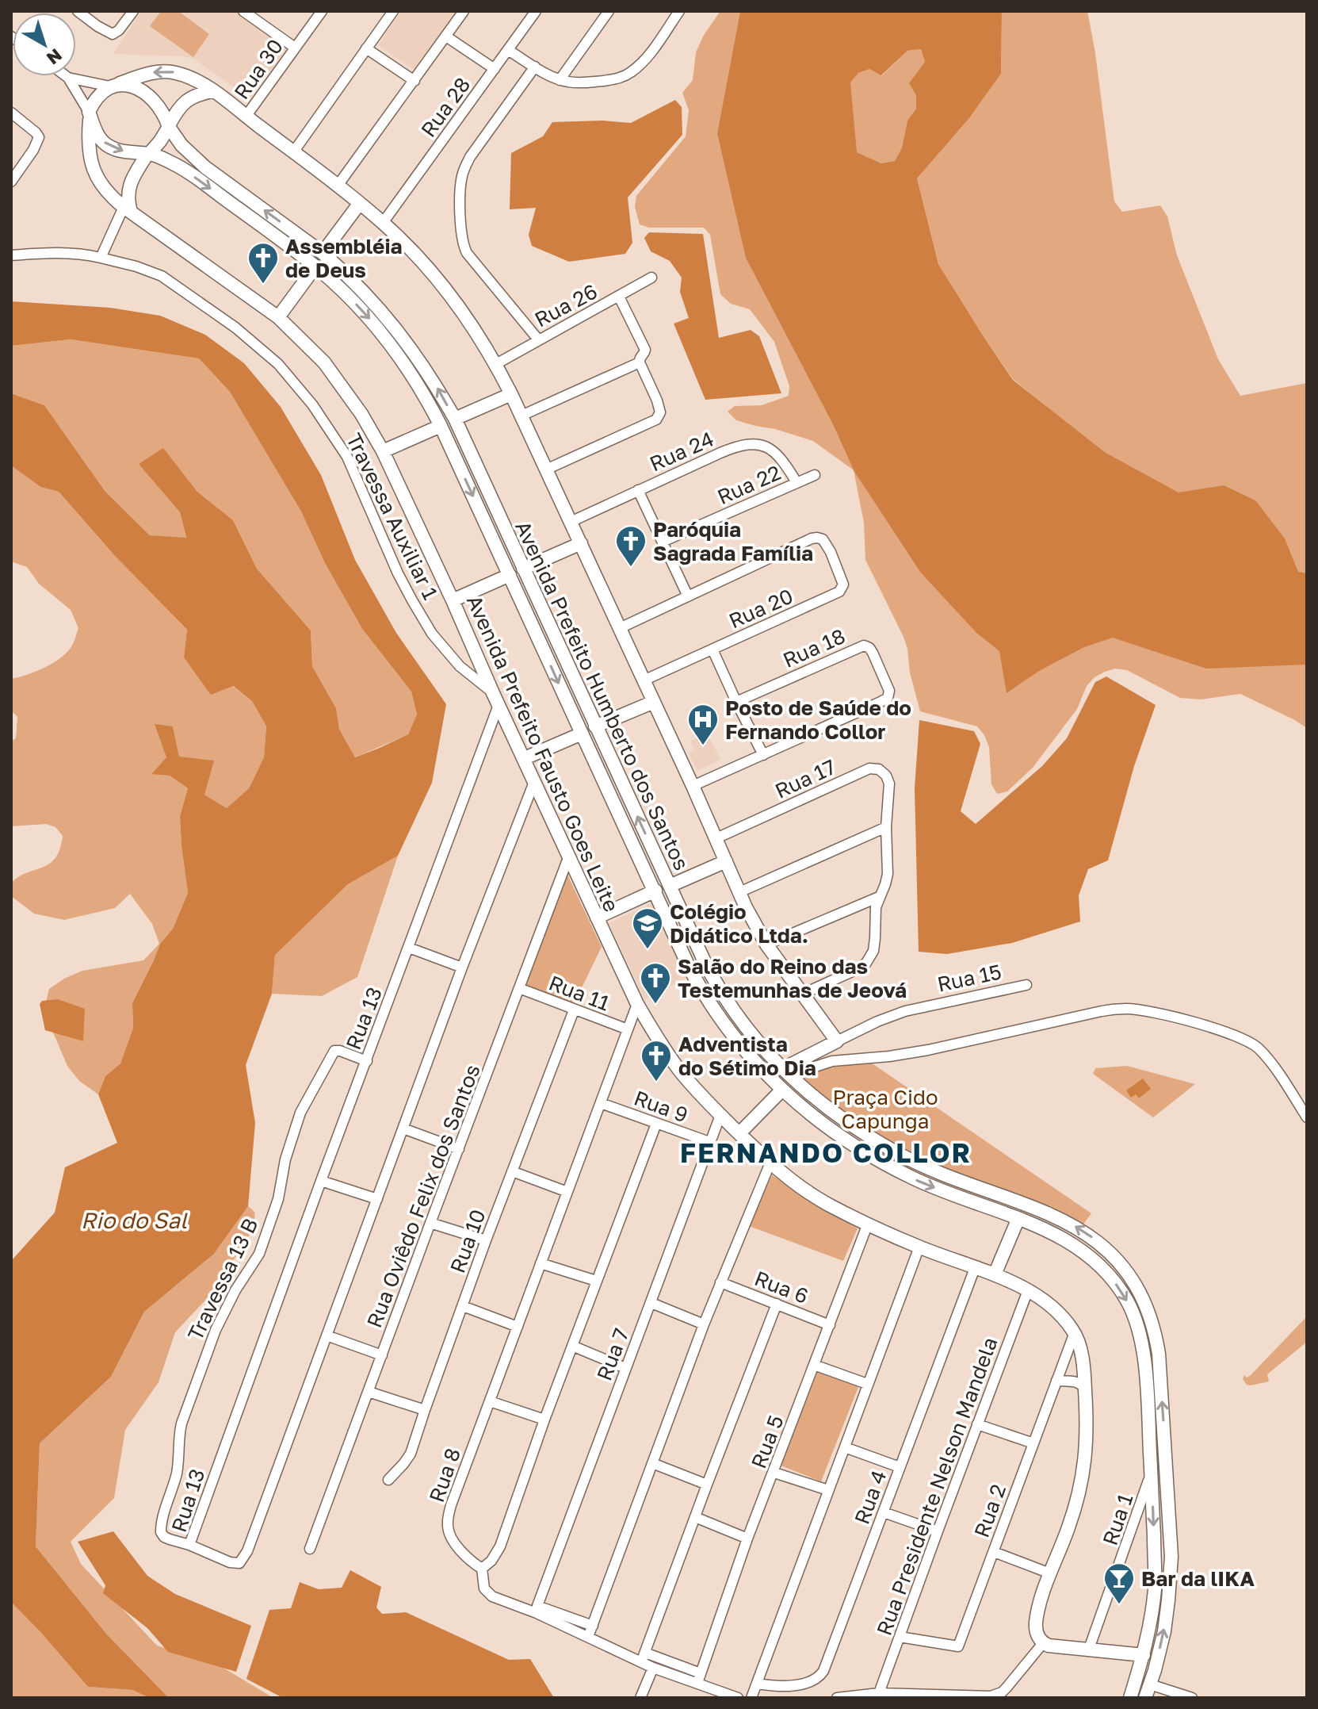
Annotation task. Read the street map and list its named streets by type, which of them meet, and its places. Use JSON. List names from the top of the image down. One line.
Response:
{"streets":{"street":["Rua 30","Rua 28","Rua 26","Rua 24","Rua 22","Travessa Auxiliar 1","Rua 20","Rua 18","Avenida Prefeito Humberto dos Santos","Avenida Prefeito Fausto Goes Leite","Rua 17","Rua 15","Rua 11","Rua 13","Rua 9","Rua Oviêdo Felix dos Santos","Rua 10","Travessa 13 B","Rua 6","Rua 7","Rua 5","Rua 8","Rua Presidente Nelson Mandela","Rua 4","Rua 2","Rua 1"]},"crossings":[["Rua 24","Rua 22"],["Travessa Auxiliar 1","Avenida Prefeito Fausto Goes Leite"],["Travessa Auxiliar 1","Rua 13"],["Avenida Prefeito Humberto dos Santos","Avenida Prefeito Fausto Goes Leite"],["Avenida Prefeito Humberto dos Santos","Rua 15"],["Avenida Prefeito Humberto dos Santos","Rua 1"],["Avenida Prefeito Fausto Goes Leite","Rua 13"],["Avenida Prefeito Fausto Goes Leite","Rua Oviêdo Felix dos Santos"],["Avenida Prefeito Fausto Goes Leite","Rua 7"],["Avenida Prefeito Fausto Goes Leite","Rua 5"],["Avenida Prefeito Fausto Goes Leite","Rua 8"],["Avenida Prefeito Fausto Goes Leite","Rua Presidente Nelson Mandela"],["Avenida Prefeito Fausto Goes Leite","Rua 4"],["Avenida Prefeito Fausto Goes Leite","Rua 2"],["Rua 11","Rua Oviêdo Felix dos Santos"],["Rua 11","Rua 10"],["Rua 11","Rua 8"],["Rua 13","Travessa 13 B"],["Rua 9","Rua 7"],["Rua 9","Rua 8"],["Rua 6","Rua 5"],["Rua Presidente Nelson Mandela","Rua 2"]],"districts":["FERNANDO COLLOR"],"water":["Rio do Sal"],"parks":["Praça Cido Capunga"],"places":{"church":["Assembléia de Deus","Paróquia Sagrada Família","Salão do Reino das Testemunhas de Jeová","Adventista do Sétimo Dia"],"hospital":["Posto de Saúde do Fernando Collor"],"school or university":["Colégio Didático Ltda."],"bar":["Bar da lIKA"]},"north":"bottom right"}
